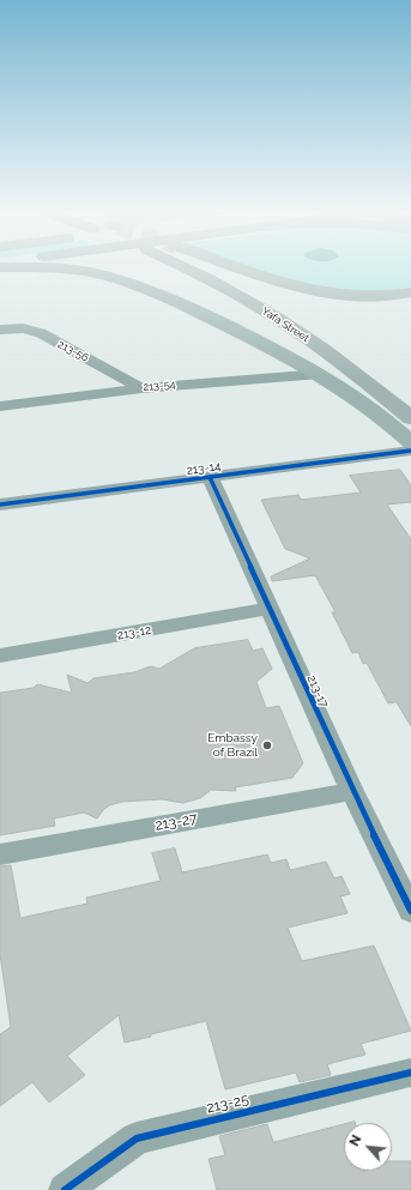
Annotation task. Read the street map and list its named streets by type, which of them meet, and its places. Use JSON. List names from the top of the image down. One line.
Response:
{"streets":{"highway":["Yafa Street"],"street":["213-56","213-54","213-14","213-12","213-17","213-27","213-25"]},"crossings":[["213-56","213-54"],["213-14","213-17"],["213-12","213-17"],["213-17","213-27"]],"places":["Embassy of Brazil"],"north":"top left"}
